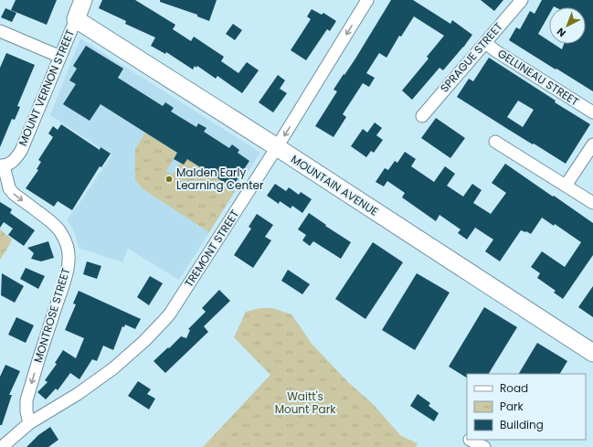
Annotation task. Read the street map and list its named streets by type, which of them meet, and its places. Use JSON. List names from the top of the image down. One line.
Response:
{"streets":{"street":["SPRAGUE STREET","GELLINEAU STREET","MOUNT VERNON STREET","MOUNTAIN AVENUE","TREMONT STREET","MONTROSE STREET"]},"crossings":[["SPRAGUE STREET","GELLINEAU STREET"],["MOUNT VERNON STREET","MOUNTAIN AVENUE"],["MOUNT VERNON STREET","MONTROSE STREET"],["MOUNTAIN AVENUE","TREMONT STREET"],["TREMONT STREET","MONTROSE STREET"]],"one_way":["MONTROSE STREET"],"parks":["Waitt's Mount Park"],"places":["Malden Early Learning Center"],"legend":["Road","Park","Building"],"north":"bottom left"}
